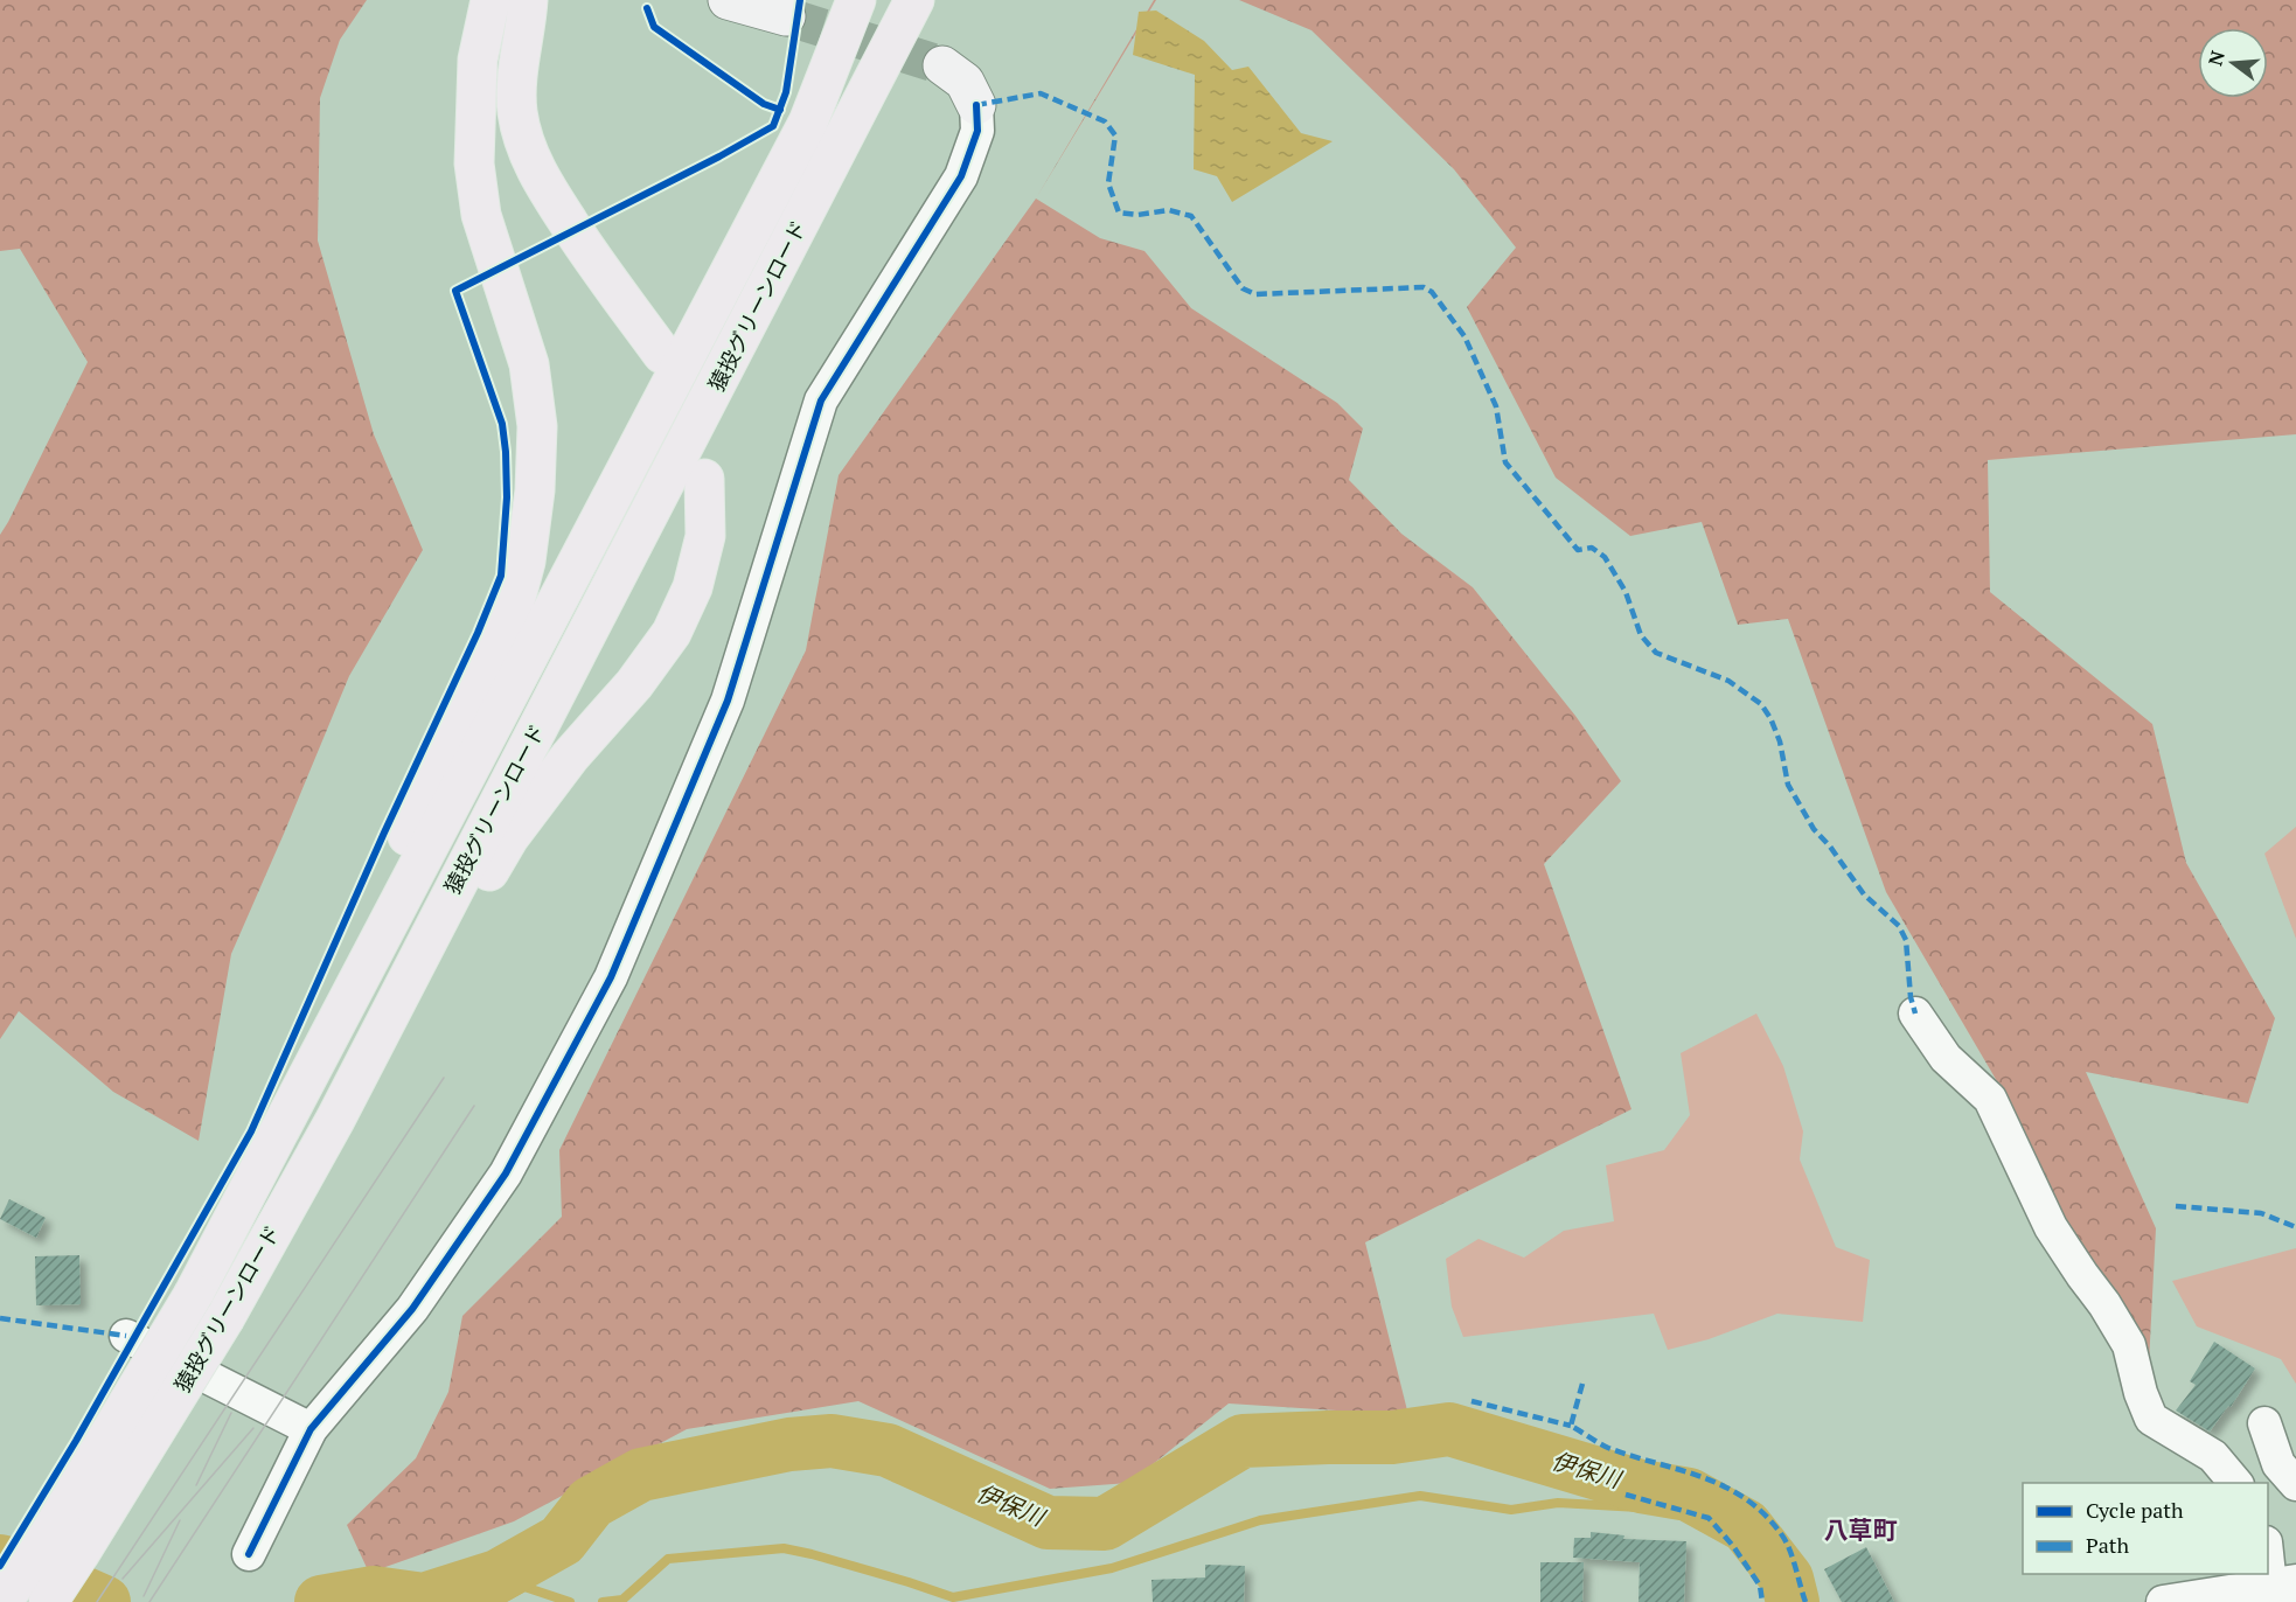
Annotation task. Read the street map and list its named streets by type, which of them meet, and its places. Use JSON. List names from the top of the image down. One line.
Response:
{"streets":{"main road":["猿投グリーンロード"]},"districts":["八草町"],"water":["伊保川"],"legend":["Cycle path","Path"],"north":"left"}
